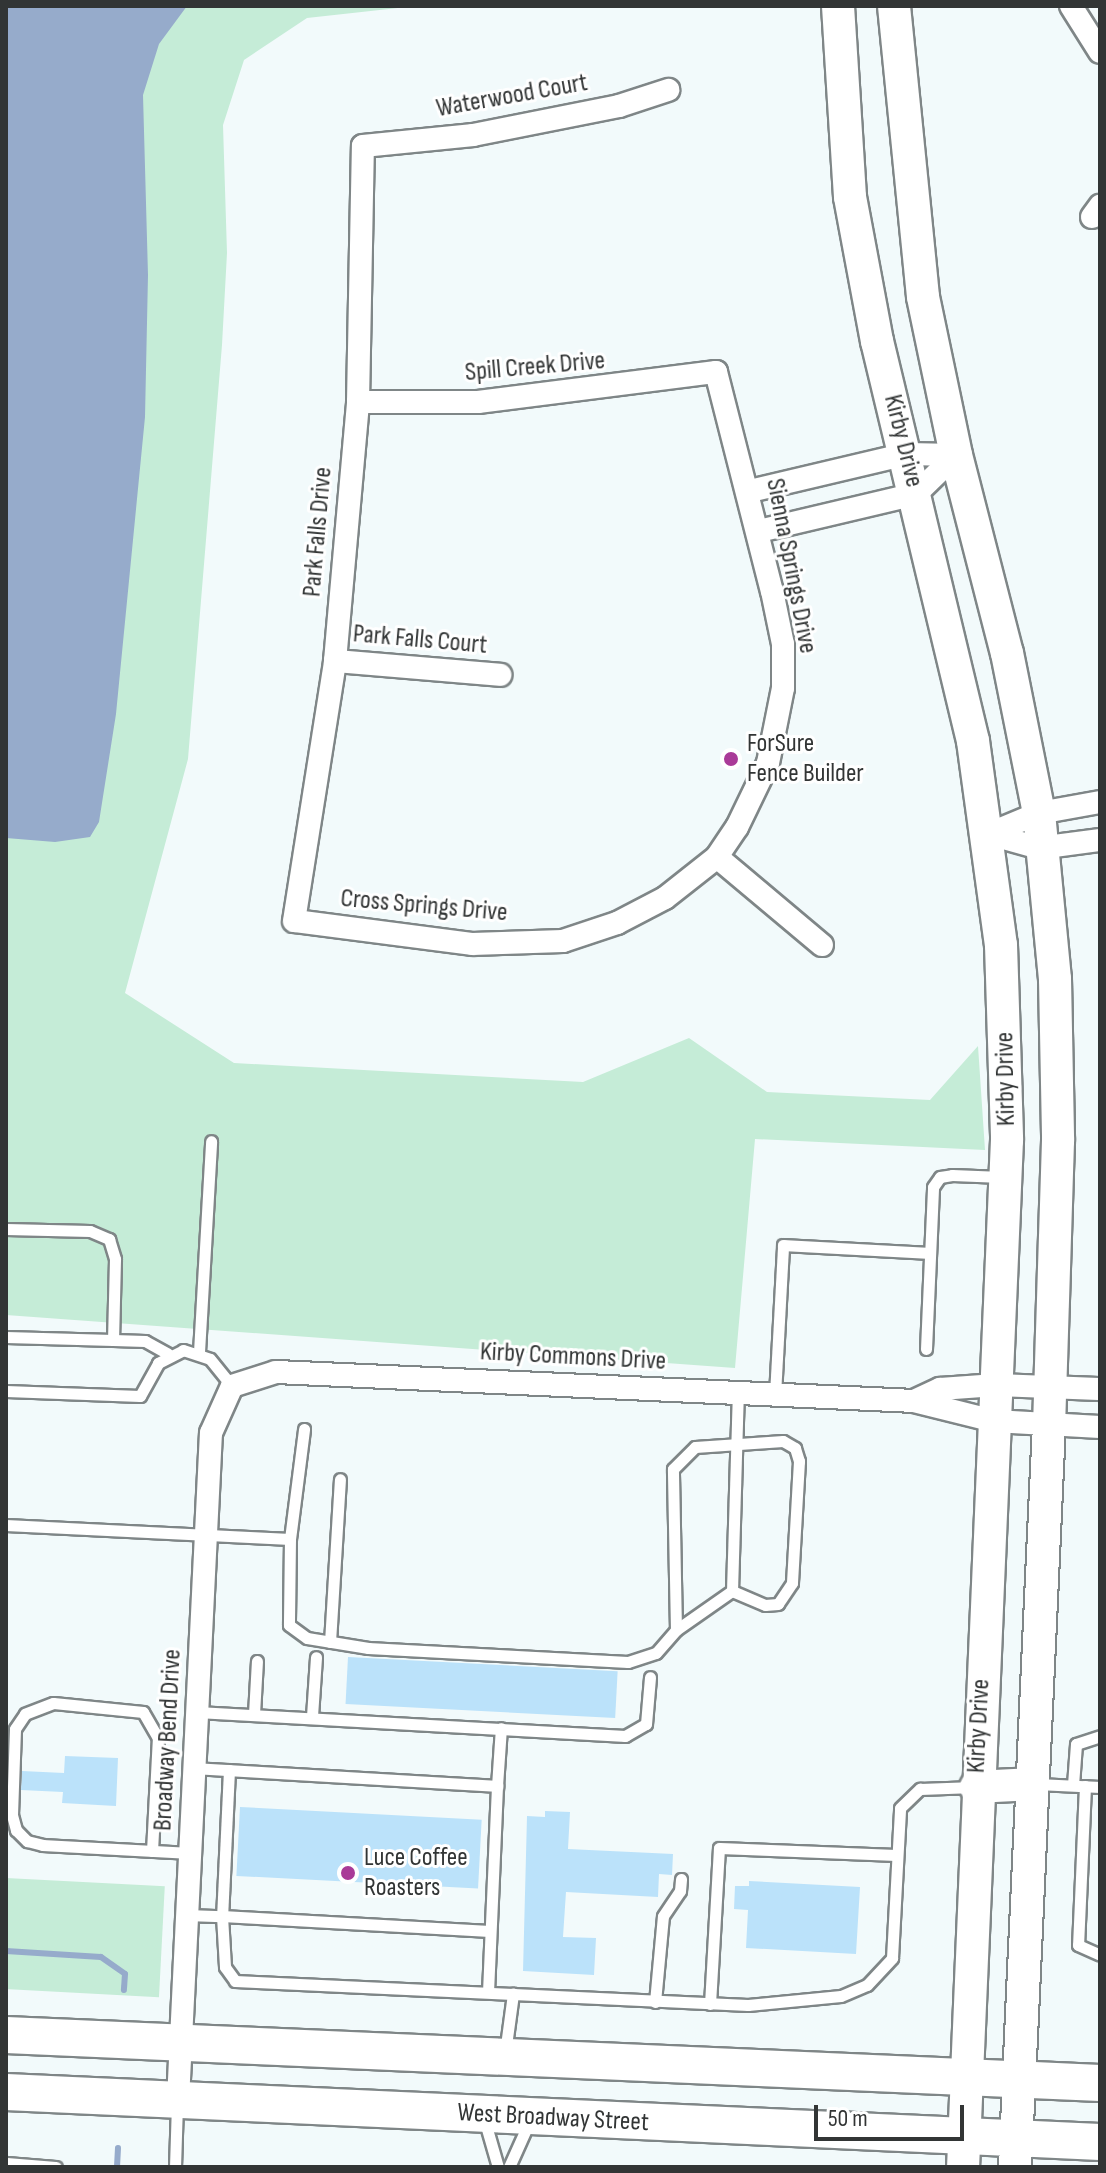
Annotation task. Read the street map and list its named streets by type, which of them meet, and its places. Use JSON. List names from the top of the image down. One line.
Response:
{"streets":{"main road":["Kirby Drive","West Broadway Street"],"street":["Waterwood Court","Spill Creek Drive","Park Falls Drive","Sienna Springs Drive","Park Falls Court","Cross Springs Drive","Kirby Commons Drive","Broadway Bend Drive"]},"crossings":[["Waterwood Court","Park Falls Drive"],["Spill Creek Drive","Park Falls Drive"],["Spill Creek Drive","Sienna Springs Drive"],["Kirby Drive","Kirby Commons Drive"],["Kirby Drive","West Broadway Street"],["Park Falls Drive","Park Falls Court"],["Park Falls Drive","Cross Springs Drive"],["Sienna Springs Drive","Cross Springs Drive"],["Kirby Commons Drive","Broadway Bend Drive"],["Broadway Bend Drive","West Broadway Street"]],"places":["ForSure Fence Builder","Luce Coffee Roasters"],"scale_bar":"50 m"}
